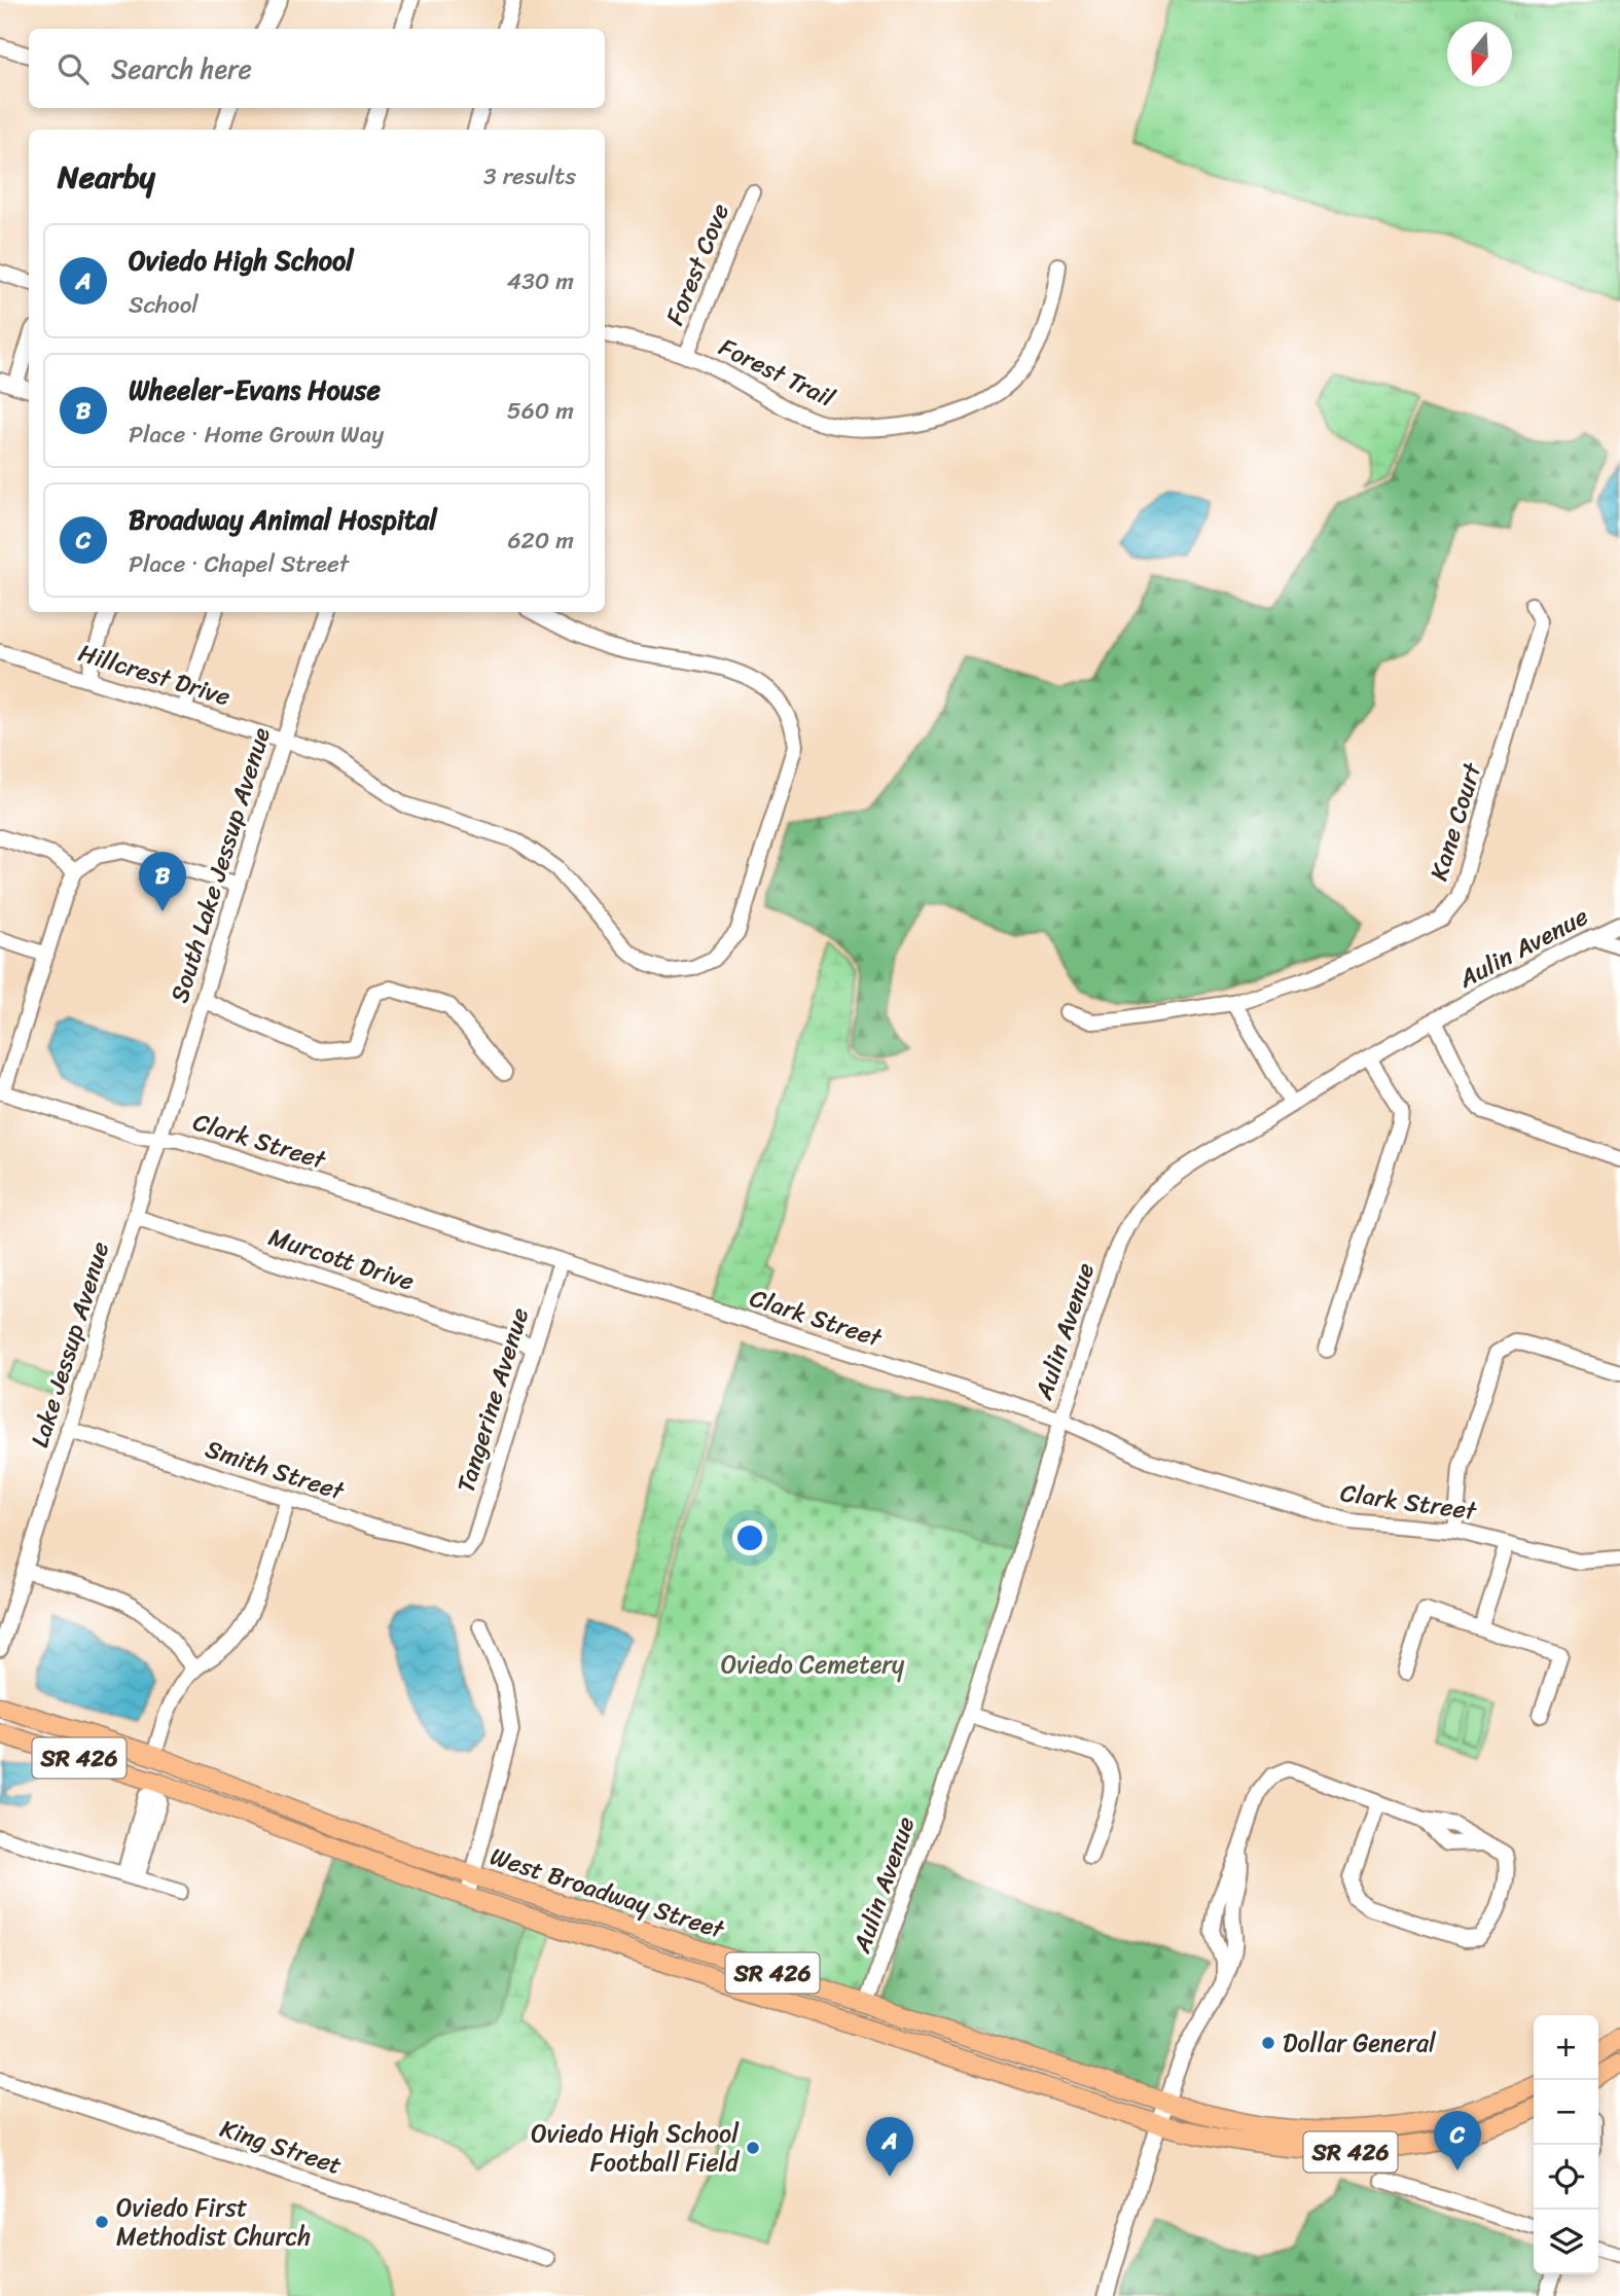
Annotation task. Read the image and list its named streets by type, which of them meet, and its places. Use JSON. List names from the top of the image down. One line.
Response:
{"streets":{"main road":["SR 426","West Broadway Street"],"street":["Forest Cove","Forest Trail","Hillcrest Drive","Kane Court","South Lake Jessup Avenue","Aulin Avenue","Clark Street","Murcott Drive","Lake Jessup Avenue","Tangerine Avenue","Smith Street","King Street"]},"crossings":[["Forest Cove","Forest Trail"],["Hillcrest Drive","South Lake Jessup Avenue"],["South Lake Jessup Avenue","Clark Street"],["South Lake Jessup Avenue","Lake Jessup Avenue"],["Aulin Avenue","Clark Street"],["Aulin Avenue","West Broadway Street"],["Clark Street","Lake Jessup Avenue"],["Clark Street","Tangerine Avenue"],["Murcott Drive","Lake Jessup Avenue"],["Murcott Drive","Tangerine Avenue"],["Lake Jessup Avenue","Smith Street"],["Tangerine Avenue","Smith Street"]],"parks":["Oviedo Cemetery"],"places":["Dollar General","Oviedo High School Football Field","Oviedo First Methodist Church"],"north":"bottom","page":{"search":"Search here","heading":["Nearby","3 results"],"list":[{"mark":"A","name":"Oviedo High School","note":"School","value":"430 m"},{"mark":"B","name":"Wheeler-Evans House","note":"Place · Home Grown Way","value":"560 m"},{"mark":"C","name":"Broadway Animal Hospital","note":"Place · Chapel Street","value":"620 m"}],"pins":["B","C","A"],"map_buttons":["+","−"]}}
